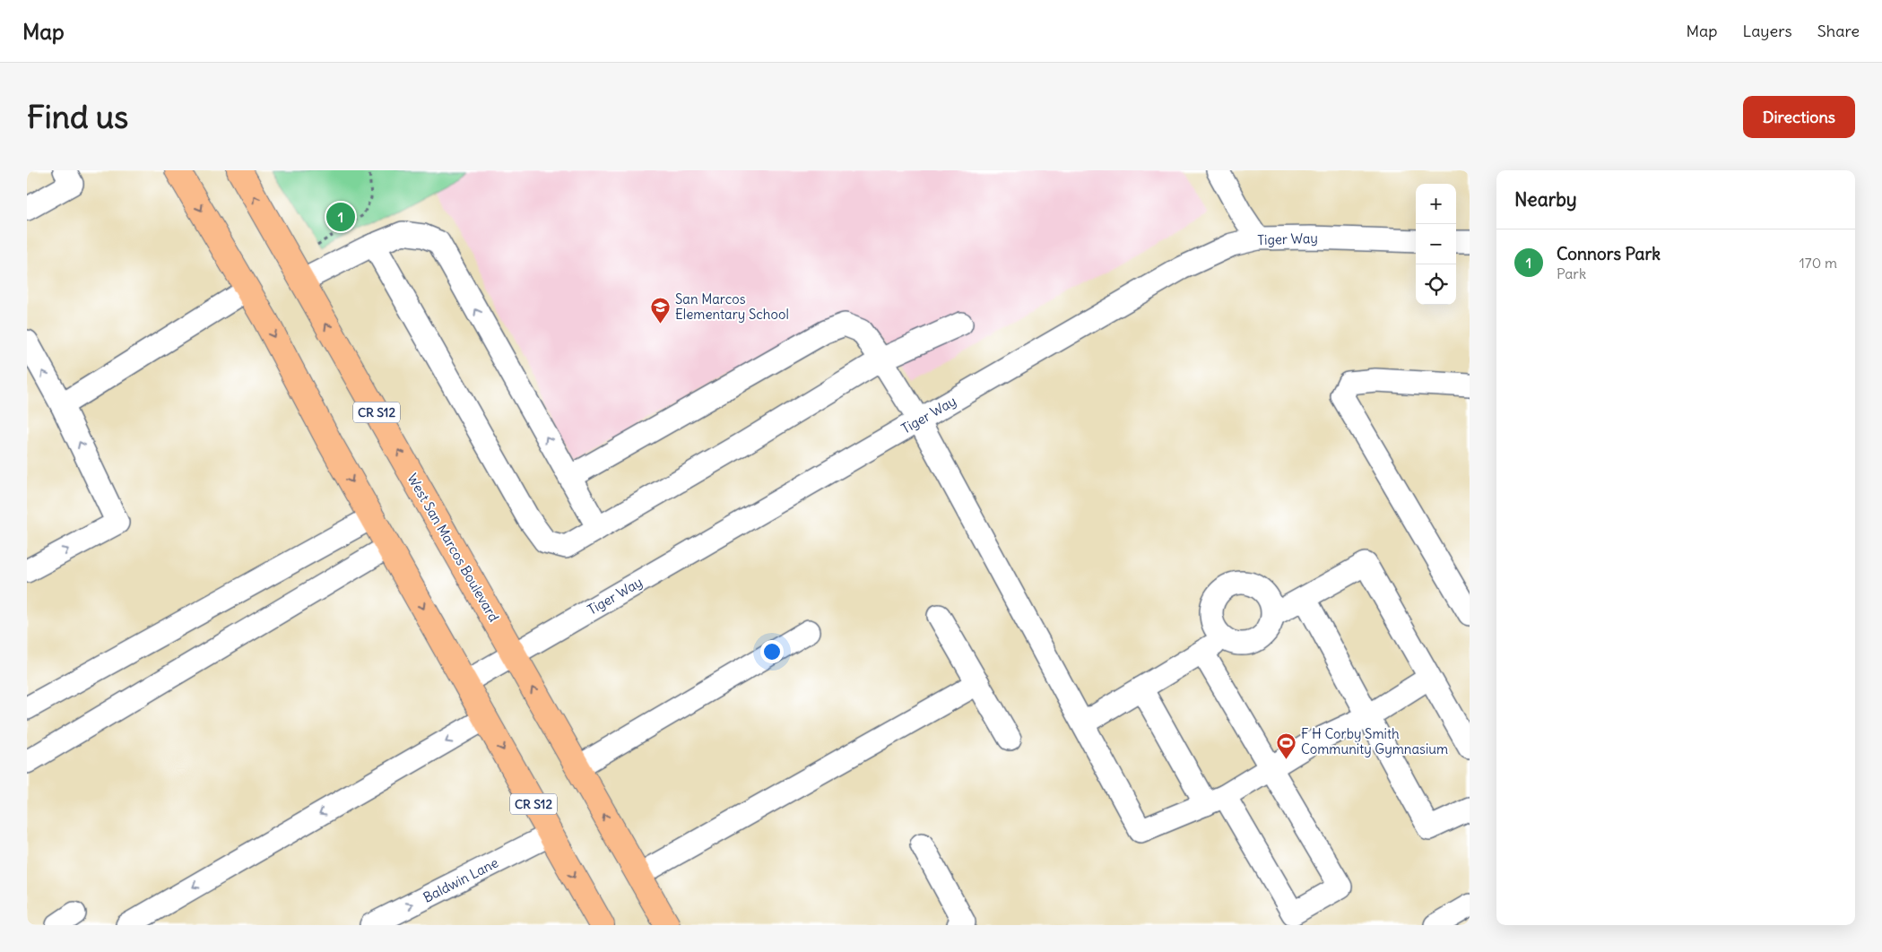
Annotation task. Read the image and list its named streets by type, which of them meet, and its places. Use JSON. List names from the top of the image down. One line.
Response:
{"streets":{"main road":["CR S12","West San Marcos Boulevard"],"street":["Tiger Way","Baldwin Lane"]},"crossings":[["Tiger Way","CR S12"],["Tiger Way","West San Marcos Boulevard"],["CR S12","Baldwin Lane"]],"places":{"school or university":["San Marcos Elementary School"],"sports":["F H Corby Smith Community Gymnasium"]},"page":{"header":"Map","nav":["Map","Layers","Share"],"buttons":"Directions","title":"Find us","heading":"Nearby","map_buttons":["+","−"],"pins":"1","list":[{"mark":"1","name":"Connors Park","note":"Park","value":"170 m"}]}}
